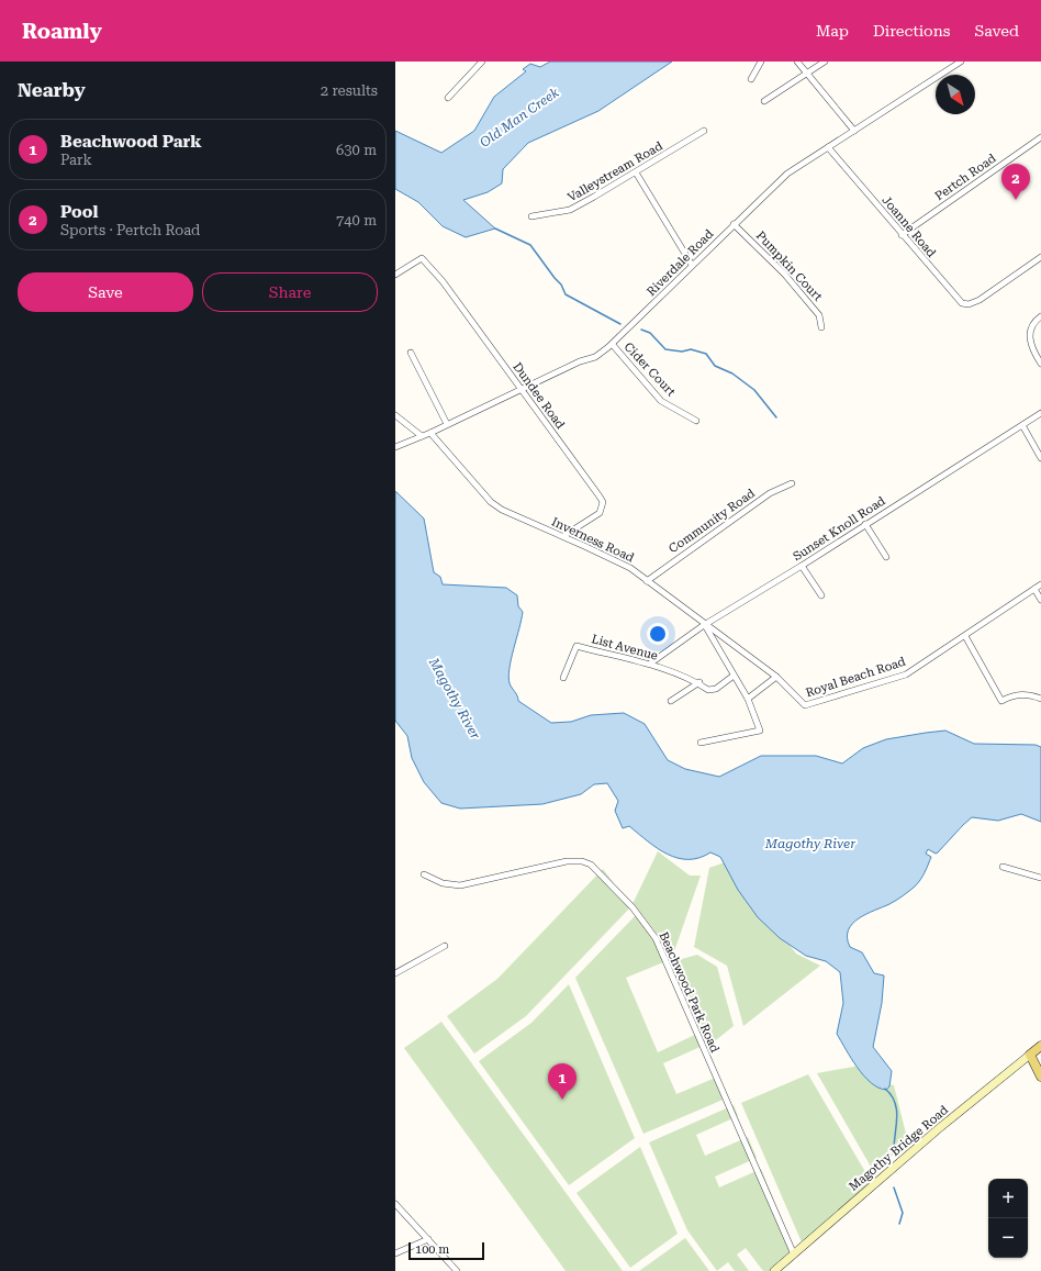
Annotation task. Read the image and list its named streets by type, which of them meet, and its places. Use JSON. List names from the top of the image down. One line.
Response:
{"streets":{"main road":["Magothy Bridge Road"],"street":["Valleystream Road","Pertch Road","Joanne Road","Riverdale Road","Pumpkin Court","Cider Court","Dundee Road","Community Road","Sunset Knoll Road","Inverness Road","List Avenue","Royal Beach Road","Beachwood Park Road"]},"crossings":[["Pertch Road","Joanne Road"],["Joanne Road","Riverdale Road"],["Riverdale Road","Pumpkin Court"],["Riverdale Road","Cider Court"],["Riverdale Road","Dundee Road"],["Riverdale Road","Inverness Road"],["Dundee Road","Inverness Road"],["Community Road","Inverness Road"],["Sunset Knoll Road","Inverness Road"],["Sunset Knoll Road","List Avenue"],["Inverness Road","Royal Beach Road"],["Beachwood Park Road","Magothy Bridge Road"]],"water":["Old Man Creek","Magothy River"],"scale_bar":"100 m","north":"bottom right","page":{"header":"Roamly","nav":["Map","Directions","Saved"],"heading":["Nearby","2 results"],"list":[{"mark":"1","name":"Beachwood Park","note":"Park","value":"630 m"},{"mark":"2","name":"Pool","note":"Sports · Pertch Road","value":"740 m"}],"pins":["2","1"],"buttons":["Save","Share"],"map_buttons":["+","−"],"scale":"100 m"}}
